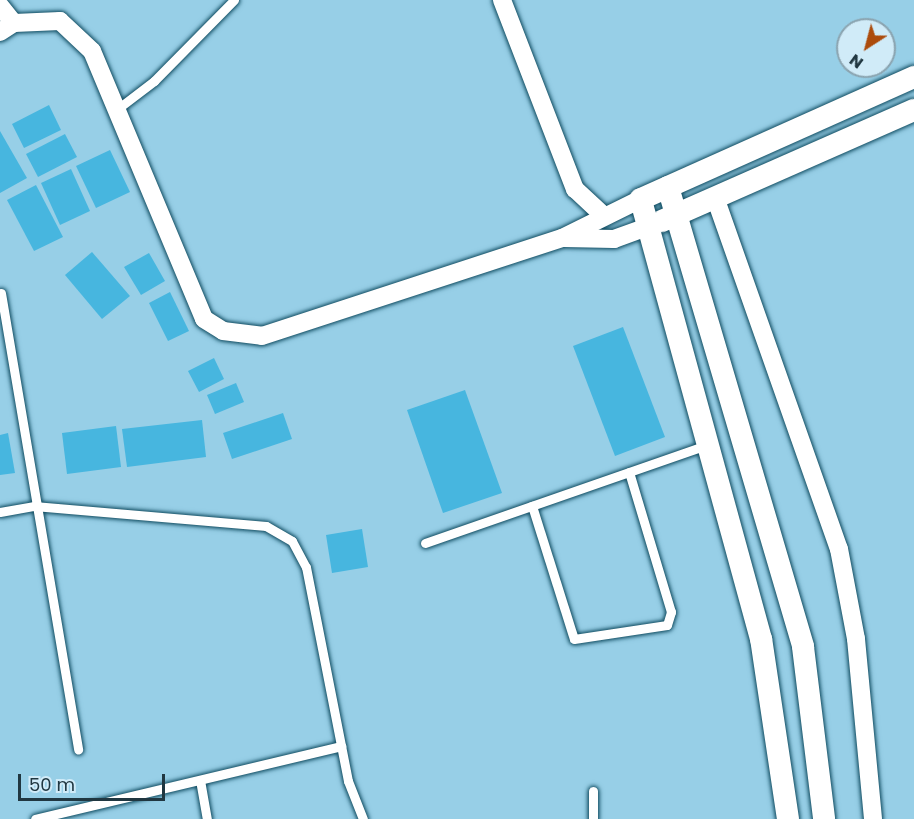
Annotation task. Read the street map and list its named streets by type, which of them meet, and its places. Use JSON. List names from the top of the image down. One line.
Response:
{"scale_bar":"50 m","north":"bottom left"}
